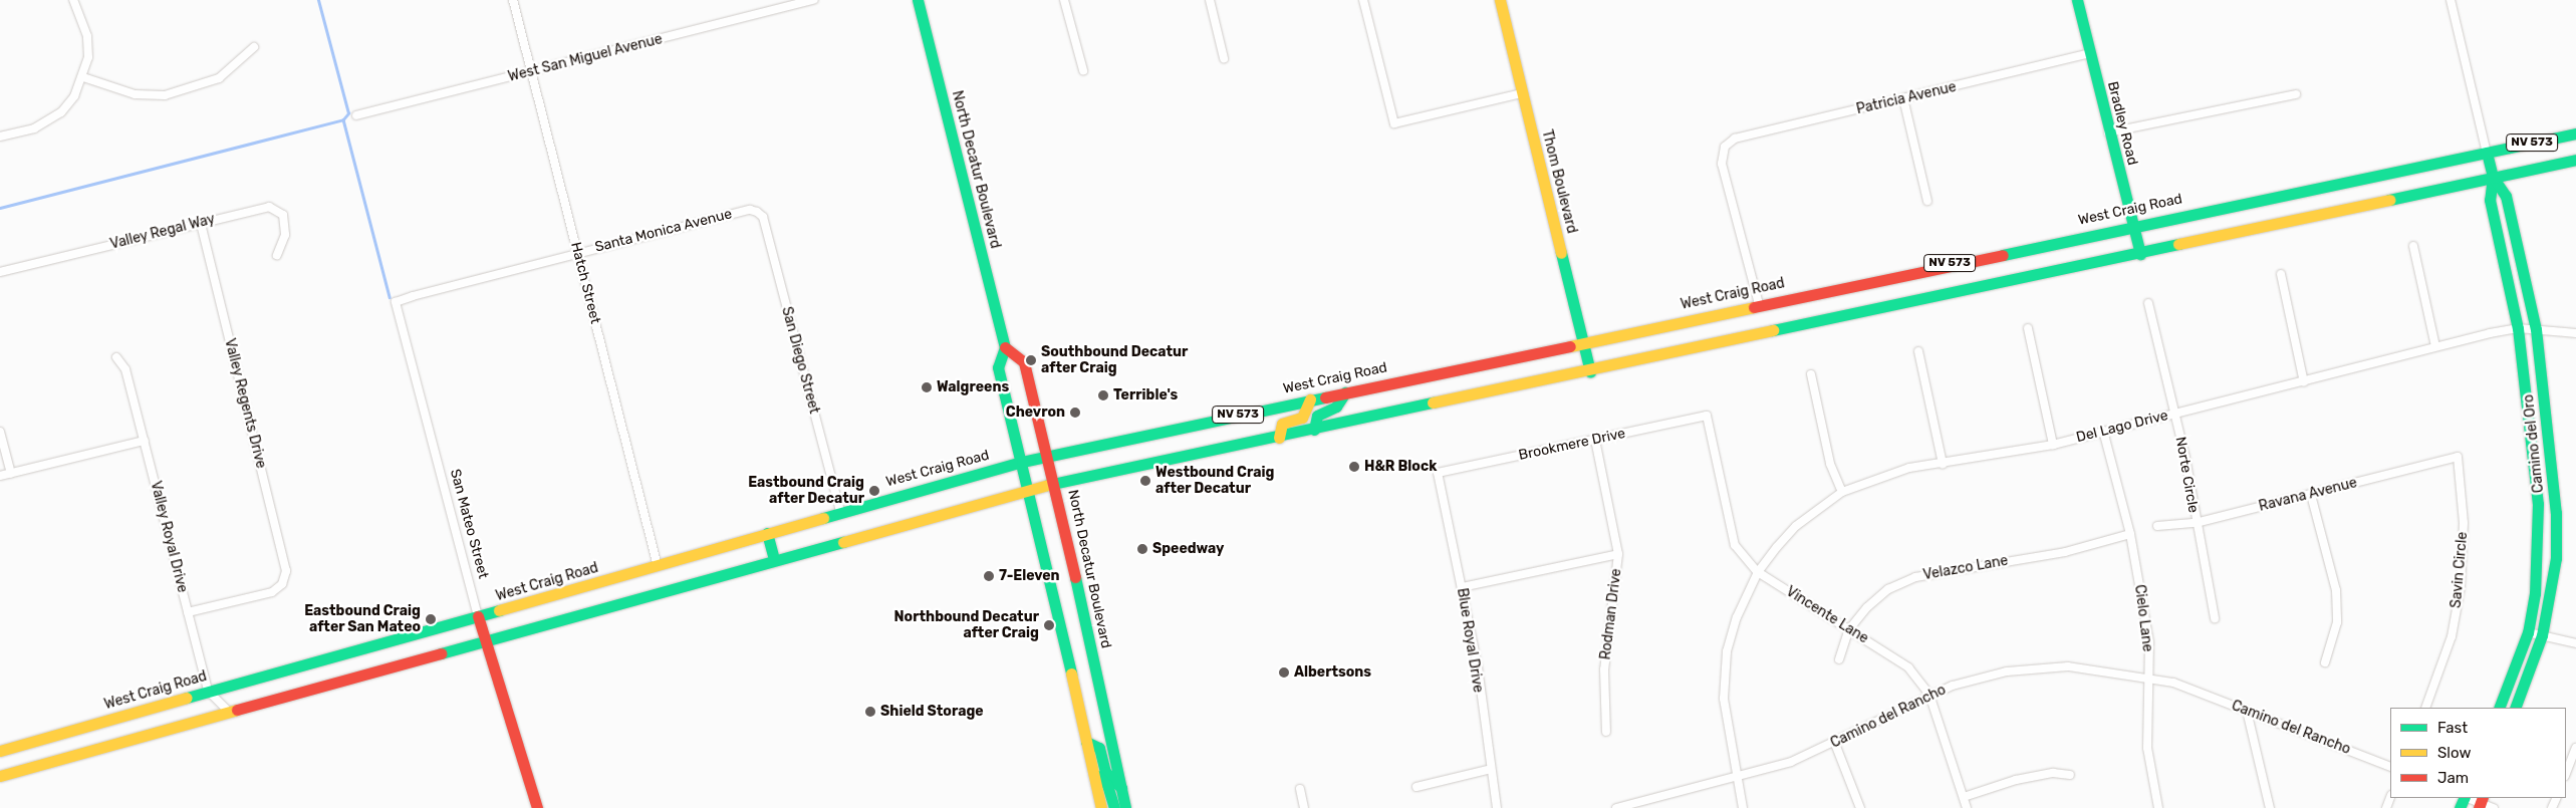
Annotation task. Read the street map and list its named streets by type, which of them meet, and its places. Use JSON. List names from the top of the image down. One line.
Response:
{"streets":{"main road":["Bradley Road","NV 573","North Decatur Boulevard","Thom Boulevard","West Craig Road","Camino del Oro","San Mateo Street"],"street":["West San Miguel Avenue","Patricia Avenue","Santa Monica Avenue","Valley Regal Way","Hatch Street","San Diego Street","Valley Regents Drive","Del Lago Drive","Brookmere Drive","Norte Circle","Ravana Avenue","Valley Royal Drive","Velazco Lane","Savin Circle","Rodman Drive","Vincente Lane","Cielo Lane","Blue Royal Drive","Camino del Rancho"]},"crossings":[["West San Miguel Avenue","Hatch Street"],["Patricia Avenue","Bradley Road"],["Patricia Avenue","West Craig Road"],["Bradley Road","NV 573"],["Bradley Road","West Craig Road"],["NV 573","North Decatur Boulevard"],["NV 573","Thom Boulevard"],["NV 573","Camino del Oro"],["North Decatur Boulevard","West Craig Road"],["Thom Boulevard","West Craig Road"],["West Craig Road","Hatch Street"],["West Craig Road","San Diego Street"],["West Craig Road","Camino del Oro"],["West Craig Road","San Mateo Street"],["West Craig Road","Valley Royal Drive"],["Santa Monica Avenue","Hatch Street"],["Santa Monica Avenue","San Diego Street"],["Santa Monica Avenue","San Mateo Street"],["Valley Regal Way","Valley Regents Drive"],["Valley Regents Drive","Valley Royal Drive"],["Del Lago Drive","Camino del Oro"],["Del Lago Drive","Norte Circle"],["Del Lago Drive","Vincente Lane"],["Del Lago Drive","Cielo Lane"],["Del Lago Drive","Camino del Rancho"],["Brookmere Drive","Rodman Drive"],["Brookmere Drive","Vincente Lane"],["Brookmere Drive","Blue Royal Drive"],["Norte Circle","Ravana Avenue"],["Ravana Avenue","Savin Circle"],["Velazco Lane","Vincente Lane"],["Velazco Lane","Cielo Lane"],["Vincente Lane","Camino del Rancho"],["Cielo Lane","Camino del Rancho"]],"places":["Southbound Decatur after Craig","Walgreens","Terrible's","Chevron","H&R Block","Westbound Craig after Decatur","Eastbound Craig after Decatur","Speedway","7-Eleven","Eastbound Craig after San Mateo","Northbound Decatur after Craig","Albertsons","Shield Storage"],"legend":["Fast","Slow","Jam"]}
